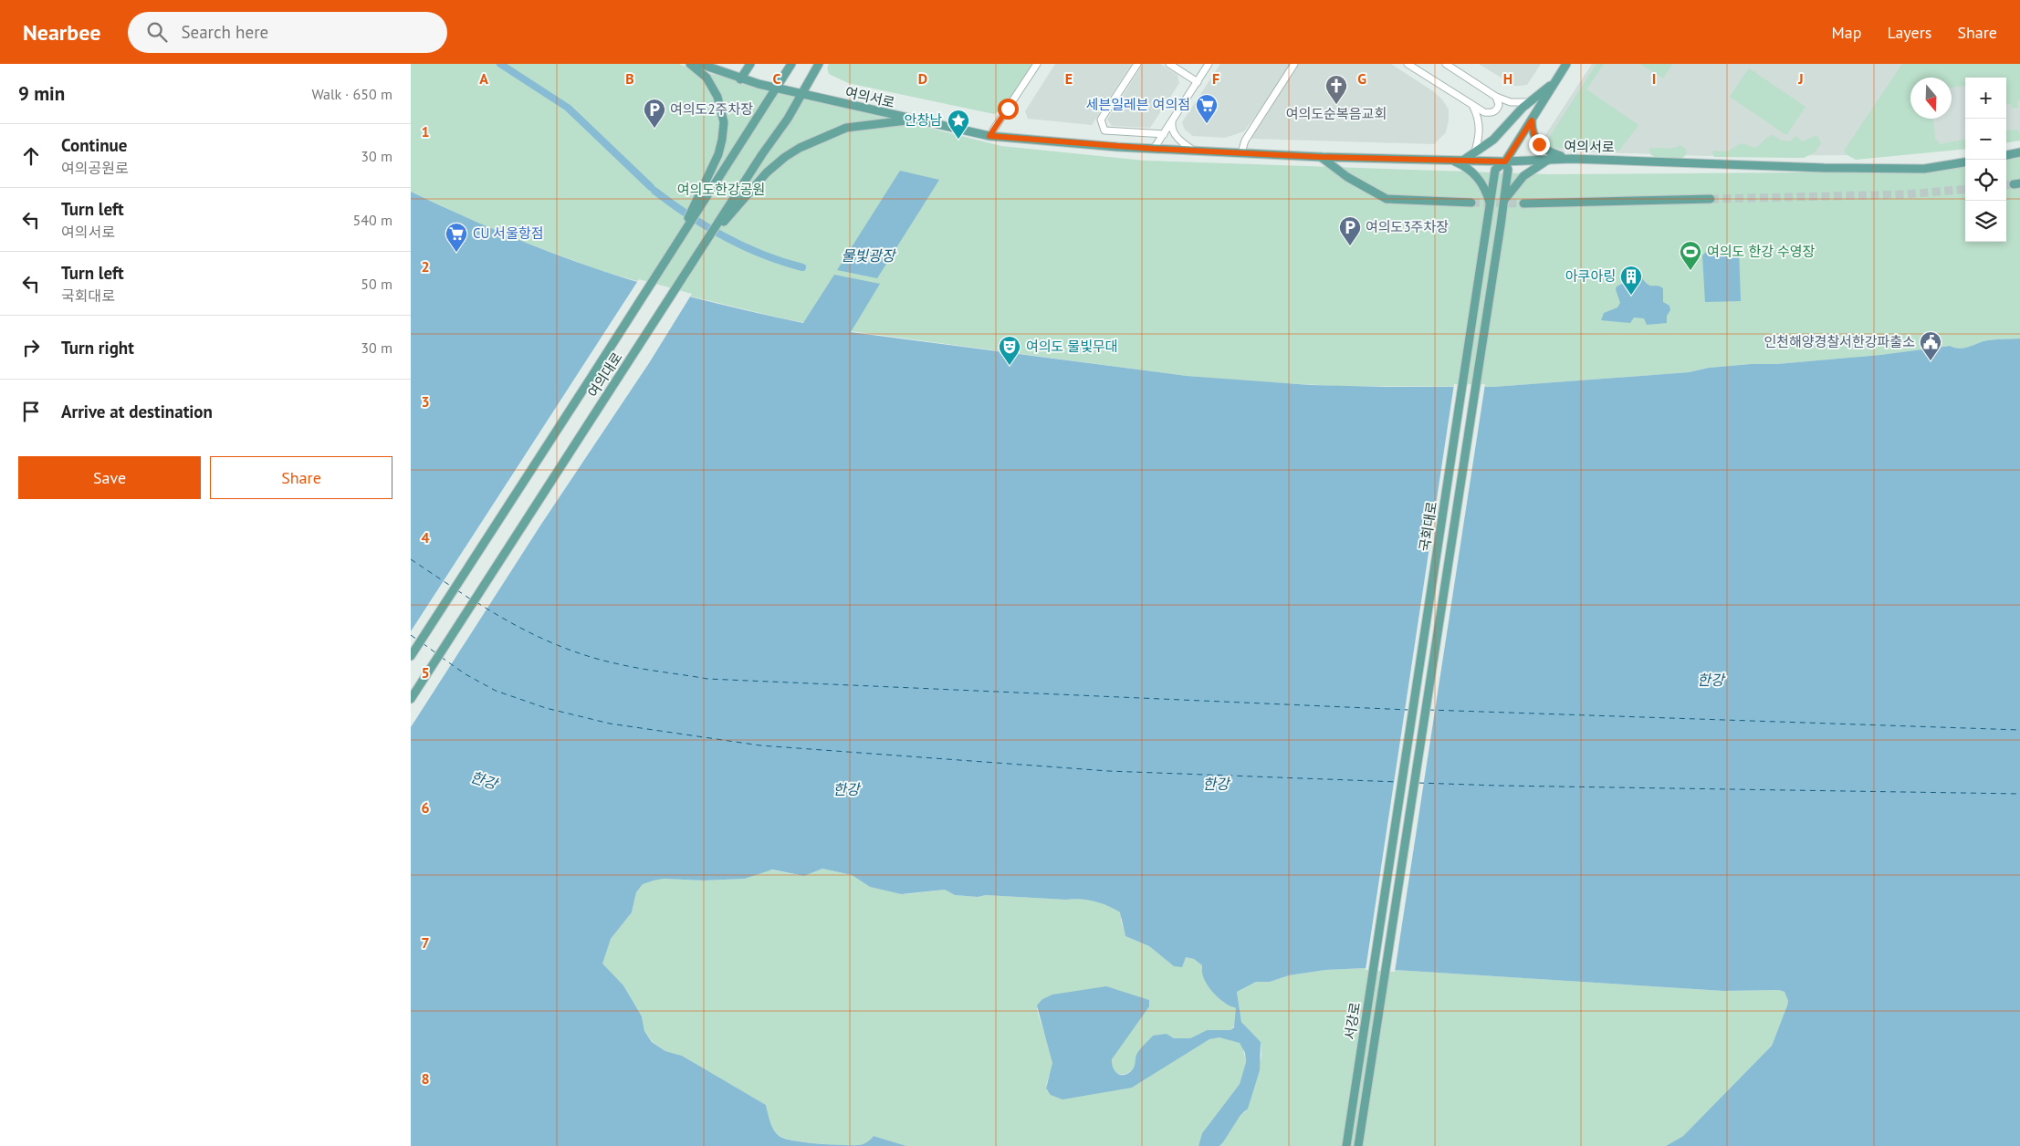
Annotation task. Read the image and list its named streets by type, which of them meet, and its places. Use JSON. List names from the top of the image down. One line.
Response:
{"streets":{"main road":["여의서로","여의대로","국회대로","서강로"]},"crossings":[["여의서로","여의대로"],["여의서로","국회대로"],["국회대로","서강로"]],"water":["물빛광장","한강"],"parks":["여의도한강공원"],"places":{"church":["여의도순복음교회"],"supermarket":["세븐일레븐 여의점","CU 서울항점"],"parking":["여의도2주차장","여의도3주차장"],"place":["안창남"],"sports":["여의도 한강 수영장"],"building":["아쿠아링"],"public building":["인천해양경찰서한강파출소"],"theatre":["여의도 물빛무대"]},"north":"bottom","page":{"header":"Nearbee","search":"Search here","nav":["Map","Layers","Share"],"heading":["9 min","Walk · 650 m"],"map_buttons":["+","−"],"list":[["Continue","여의공원로","30 m"],["Turn left","여의서로","540 m"],["Turn left","국회대로","50 m"],["Turn right","30 m"],"Arrive at destination"],"buttons":["Save","Share"]},"grid":{"columns":["A","B","C","D","E","F","G","H","I","J"],"rows":["1","2","3","4","5","6","7","8"]}}
